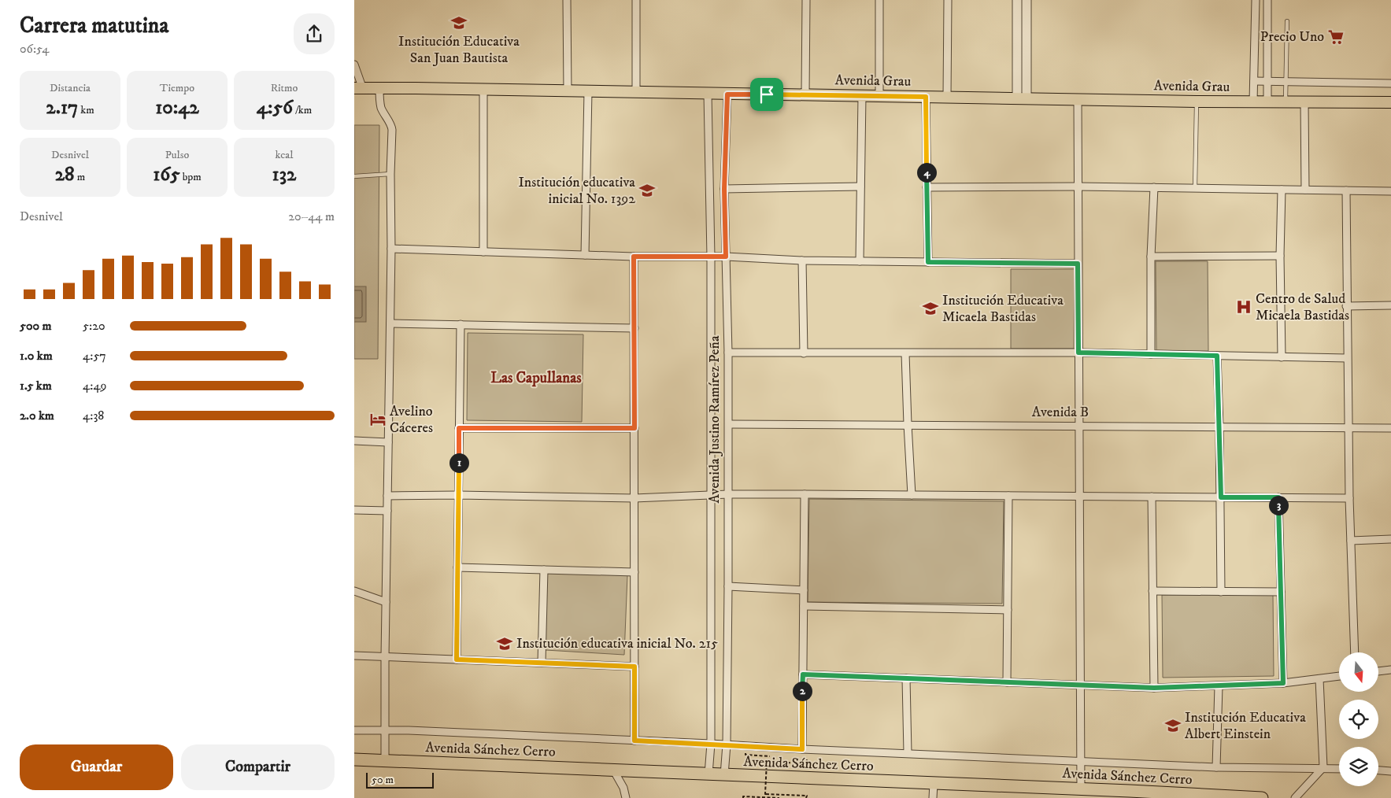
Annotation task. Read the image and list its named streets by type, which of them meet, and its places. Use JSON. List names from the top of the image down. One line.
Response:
{"streets":{"highway":["Avenida Sánchez Cerro"],"main road":["Avenida Grau"],"street":["Avenida B","Avenida Justino Ramírez Peña"]},"crossings":[["Avenida Grau","Avenida Justino Ramírez Peña"],["Avenida B","Avenida Justino Ramírez Peña"],["Avenida Justino Ramírez Peña","Avenida Sánchez Cerro"]],"districts":["Las Capullanas"],"places":{"school or university":["Institución Educativa San Juan Bautista","Institución educativa inicial No. 1392","Institución Educativa Micaela Bastidas","Institución educativa inicial No. 215","Institución Educativa Albert Einstein"],"supermarket":["Precio Uno"],"hospital":["Centro de Salud Micaela Bastidas"],"hotel":["Avelino Cáceres"]},"scale_bar":"50 m","north":"bottom","page":{"heading":["Carrera matutina","06:54"],"stats":[["Distancia","2.17 km"],["Tiempo","10:42"],["Ritmo","4:56 /km"],["Desnivel","28 m"],["Pulso","165 bpm"],["kcal","132"]],"pins":["4","1","3","2"],"chart":["Desnivel","20–44 m"],"list":[{"name":"500 m","note":"5:20"},{"name":"1.0 km","note":"4:57"},{"name":"1.5 km","note":"4:49"},{"name":"2.0 km","note":"4:38"}],"buttons":["Guardar","Compartir"],"scale":"50 m"}}
